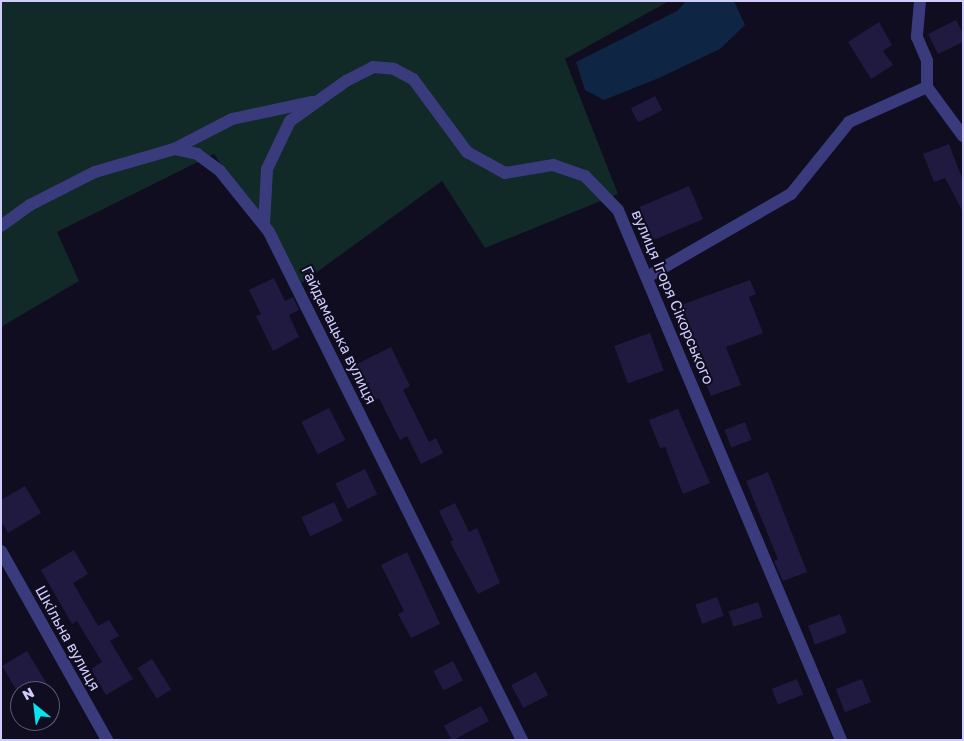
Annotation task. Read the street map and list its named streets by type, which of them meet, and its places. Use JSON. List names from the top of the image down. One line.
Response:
{"streets":{"street":["вулиця Ігоря Сікорського","Гайдамацька вулиця","Шкільна вулиця"]},"crossings":[["вулиця Ігоря Сікорського","Гайдамацька вулиця"]],"north":"top left"}
